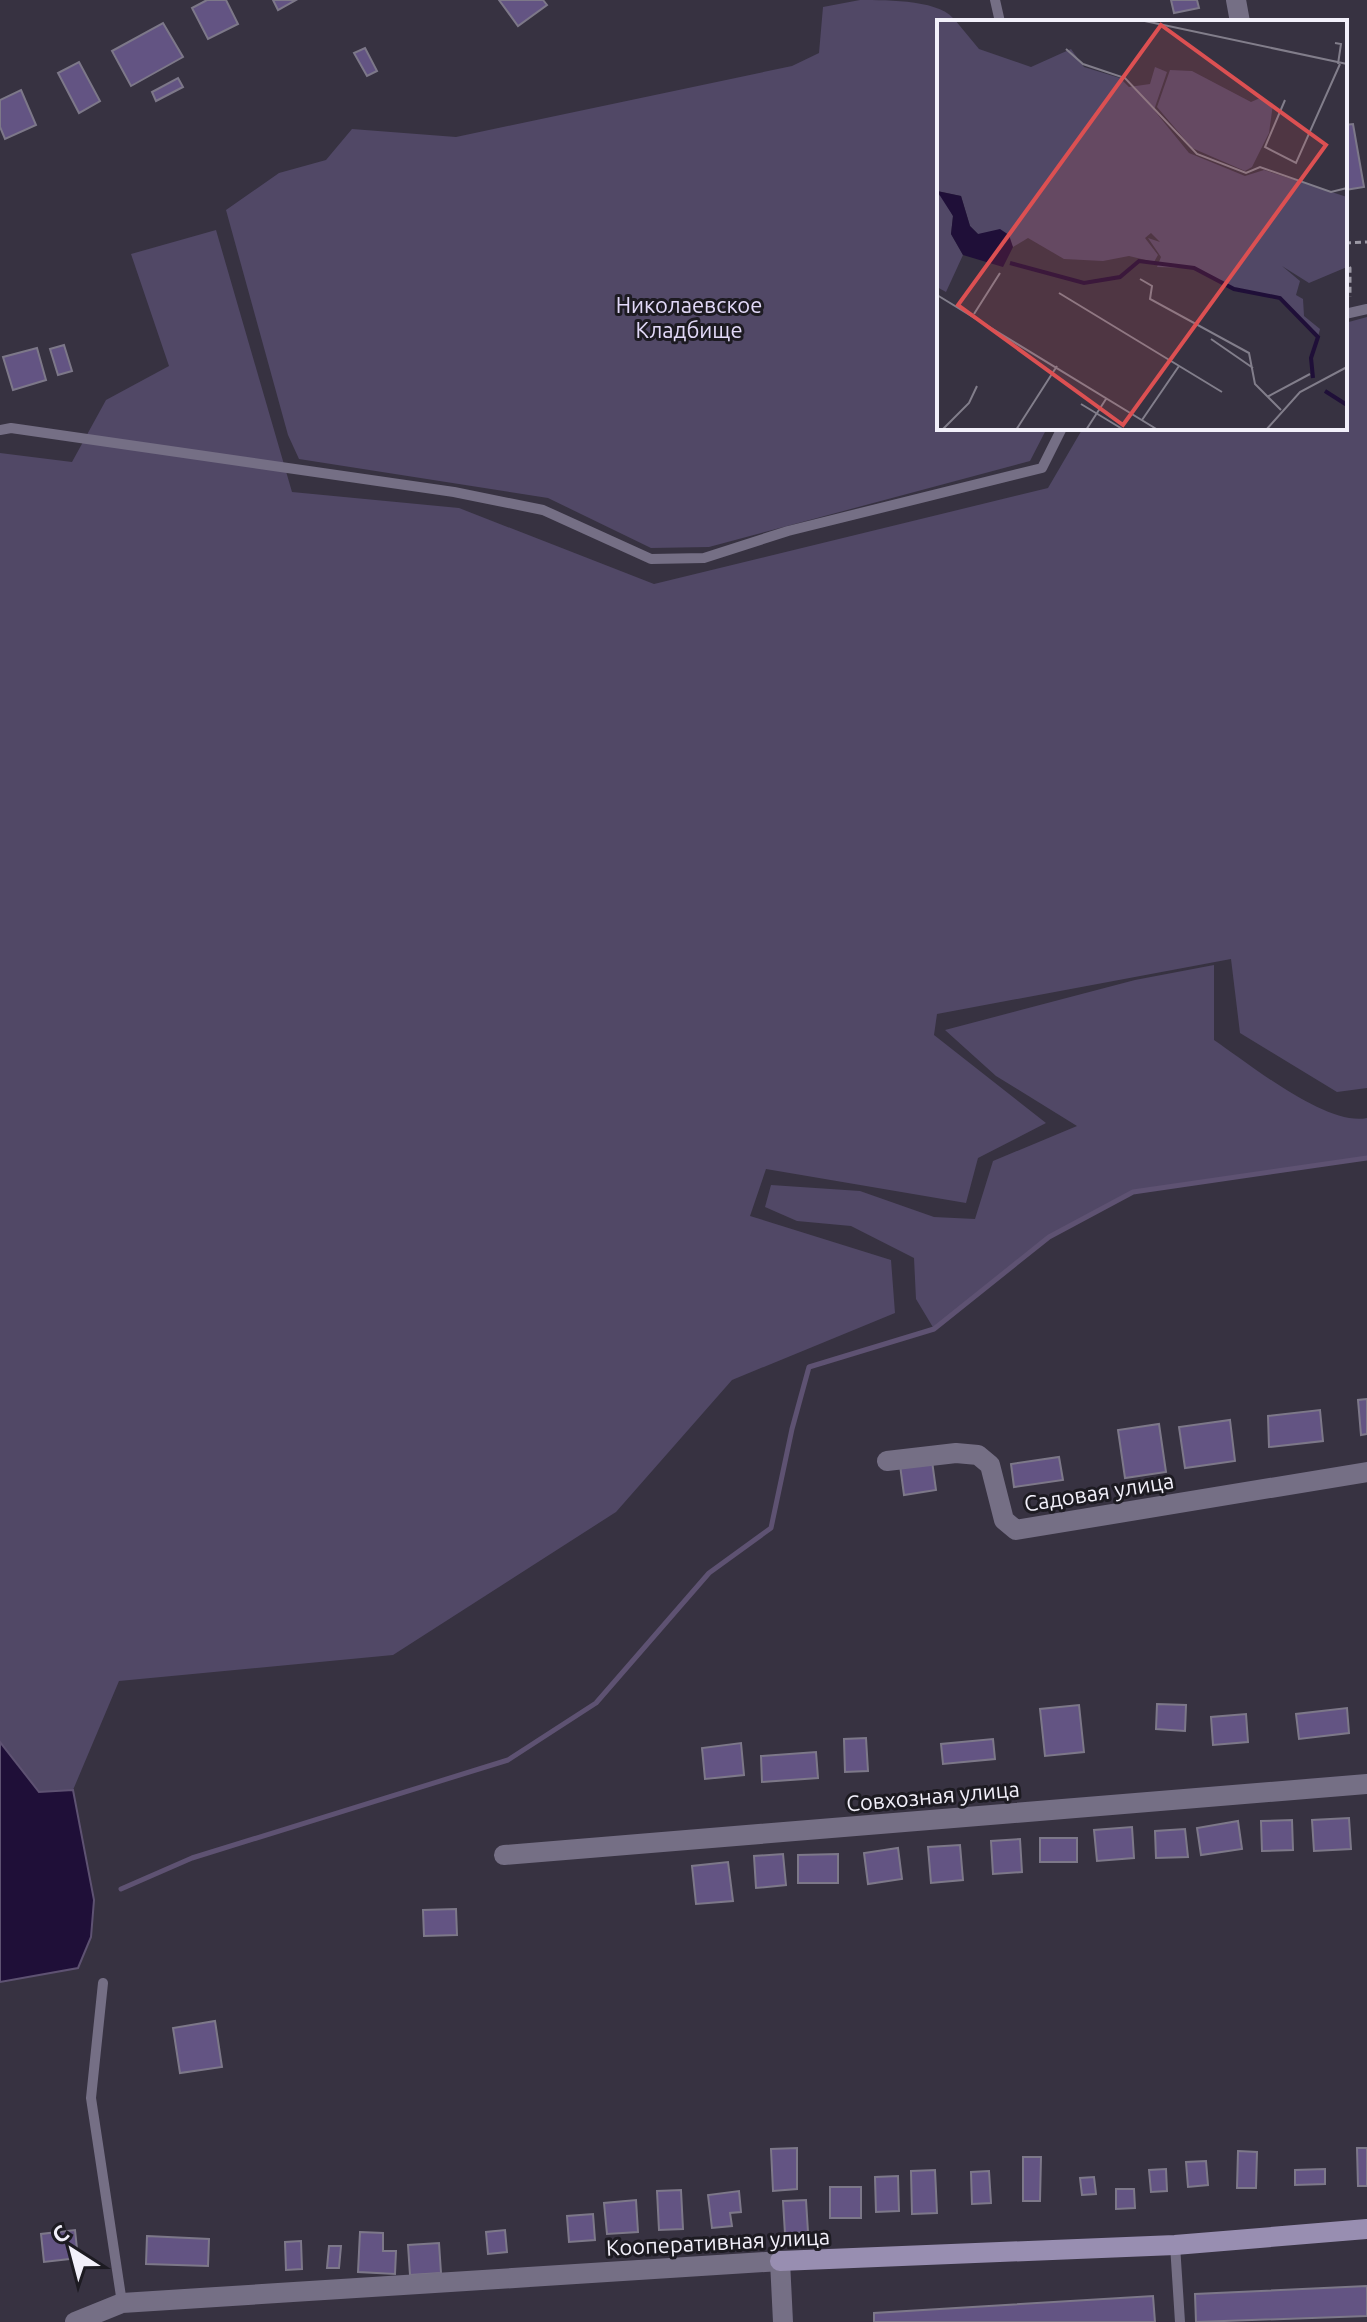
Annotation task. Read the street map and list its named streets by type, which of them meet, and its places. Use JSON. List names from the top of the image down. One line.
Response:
{"streets":{"street":["Садовая улица","Совхозная улица","Кооперативная улица"]},"parks":["Николаевское Кладбище"],"north":"top left"}
